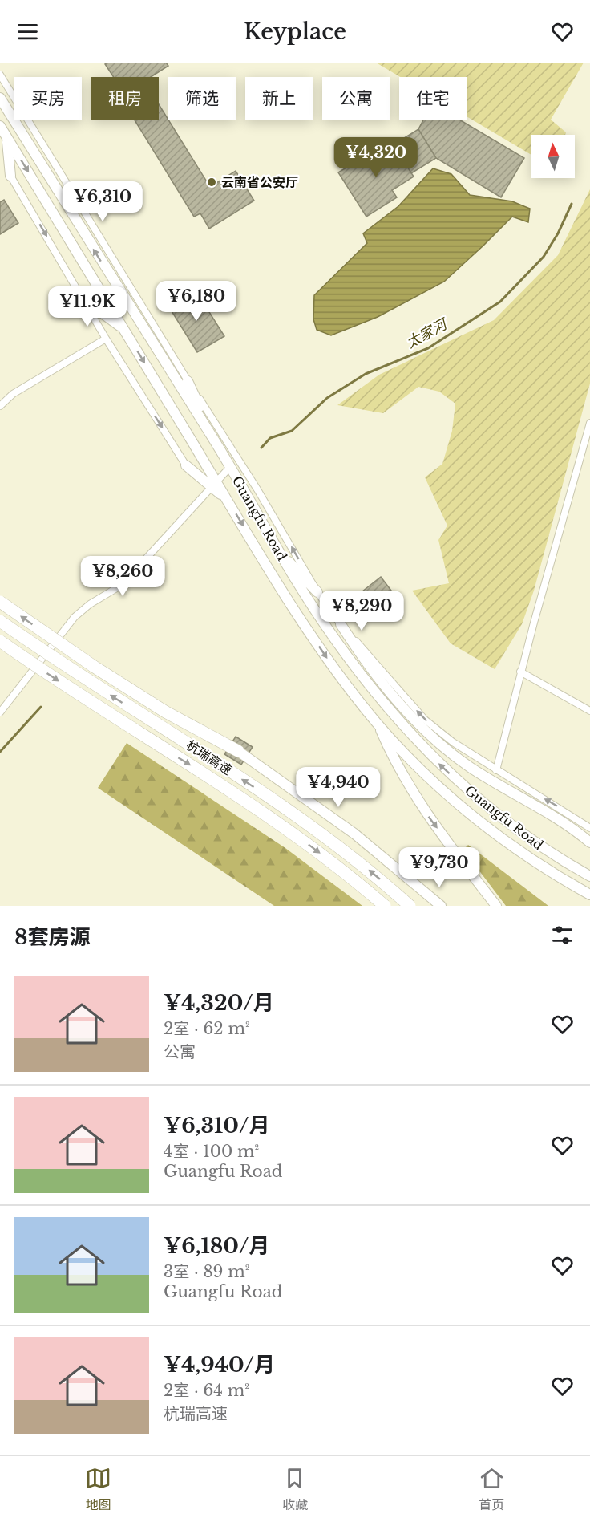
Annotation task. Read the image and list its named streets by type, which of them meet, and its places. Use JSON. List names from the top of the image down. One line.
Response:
{"streets":{"highway":["杭瑞高速"],"main road":["Guangfu Road"]},"water":["太家河"],"places":["云南省公安厅"],"north":"top","page":{"header":"Keyplace","chip":["买房","租房","筛选","新上","公寓","住宅"],"price":["¥4,320","¥6,310","¥6,180","¥11.9K","¥8,260","¥8,290","¥4,940","¥9,730"],"heading":"8套房源","list":[{"name":"¥4,320/月","note":"2室 · 62 m² · 公寓"},{"name":"¥6,310/月","note":"4室 · 100 m² · Guangfu Road"},{"name":"¥6,180/月","note":"3室 · 89 m² · Guangfu Road"},{"name":"¥4,940/月","note":"2室 · 64 m² · 杭瑞高速"}],"tabs":["地图","收藏","首页"]}}
